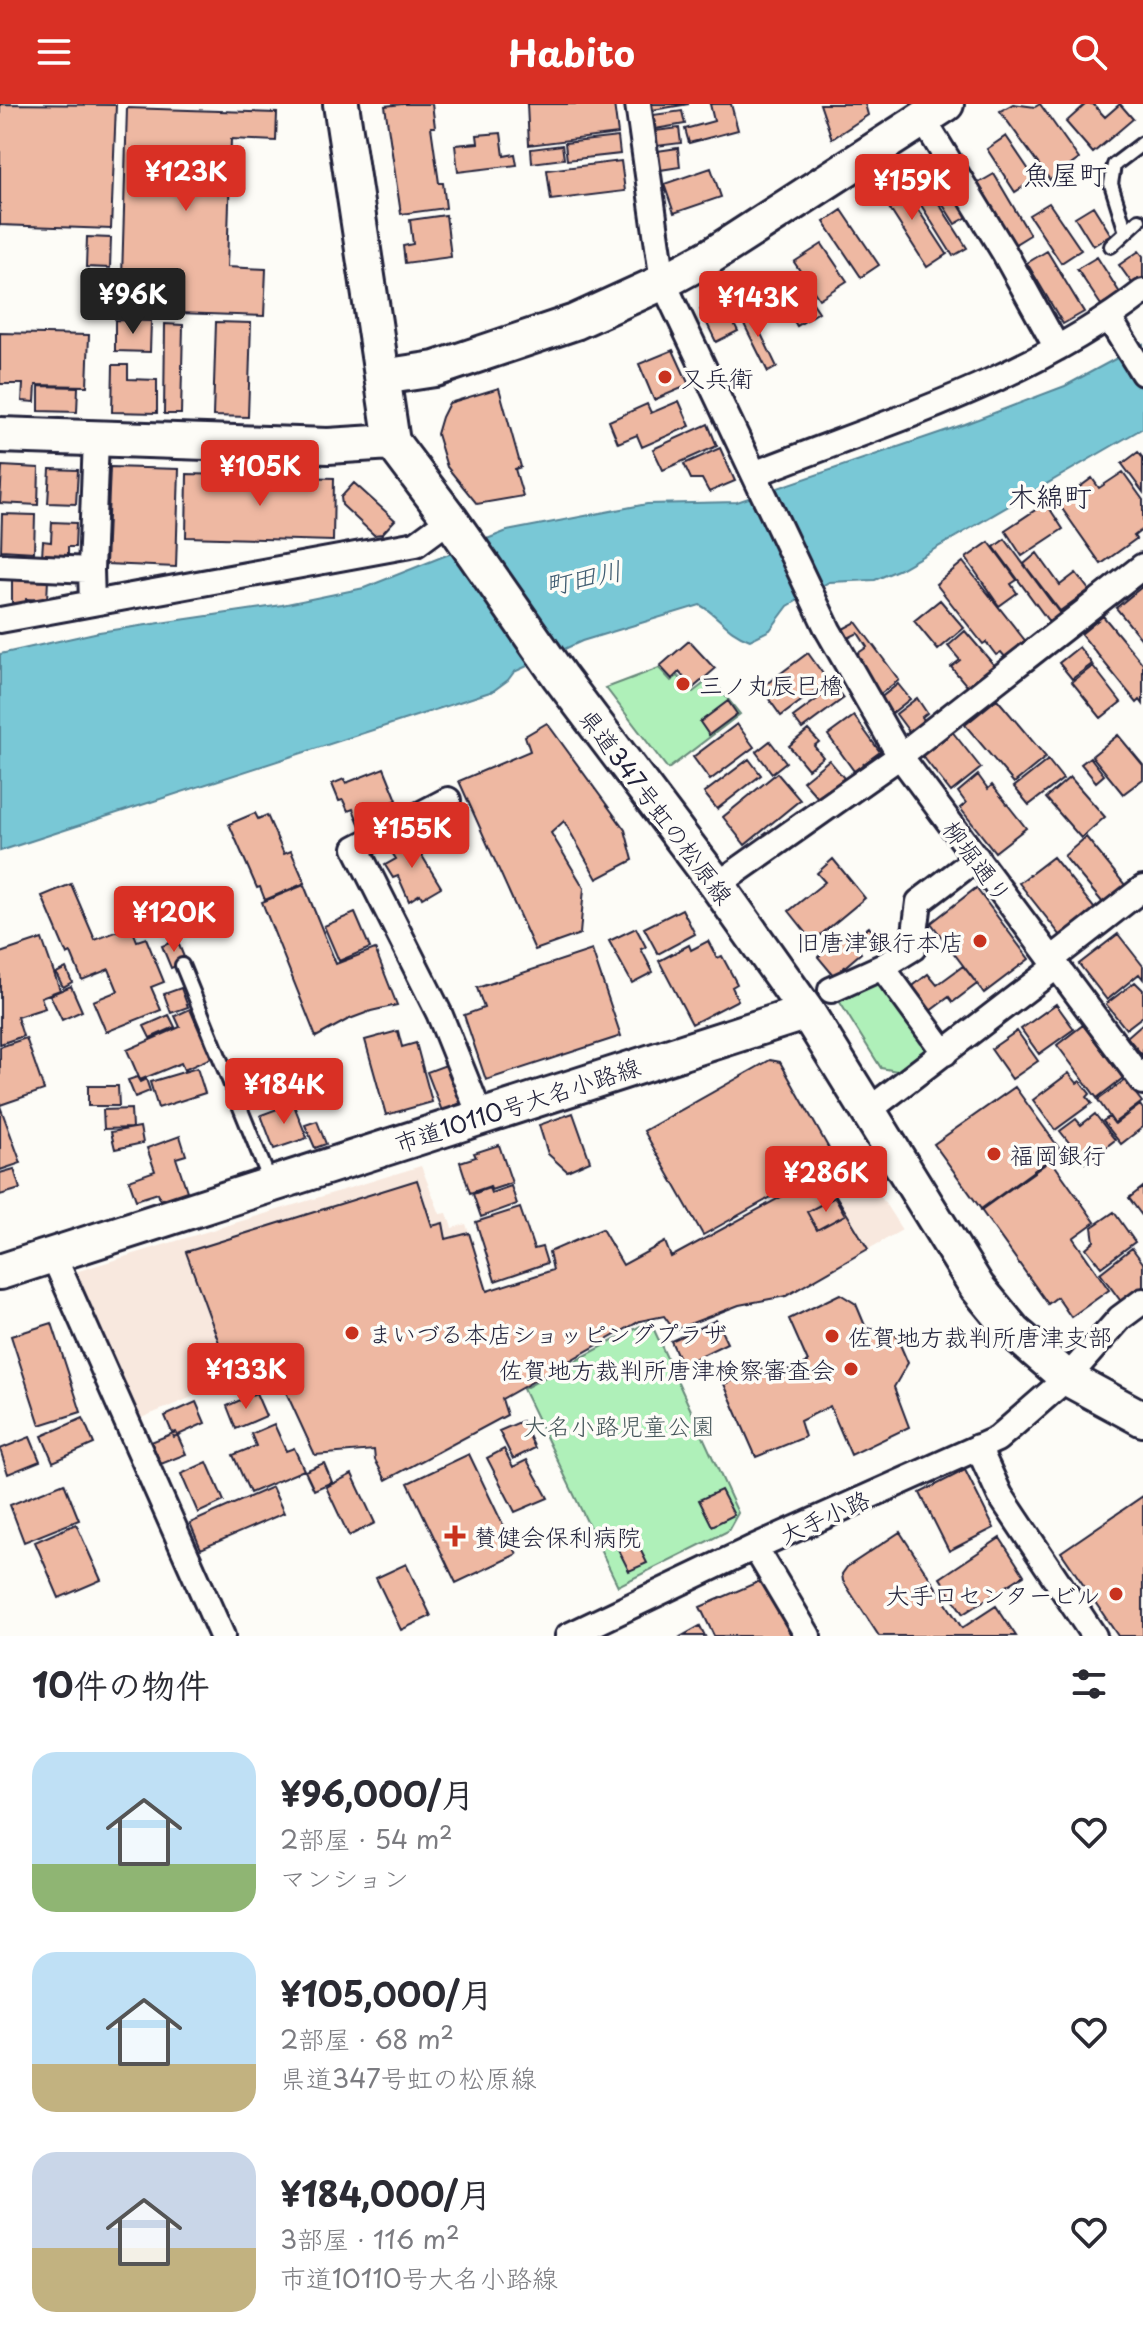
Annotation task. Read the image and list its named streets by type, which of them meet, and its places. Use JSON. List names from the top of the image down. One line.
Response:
{"streets":{"street":["県道347号虹の松原線","柳堀通り","市道10110号大名小路線","大手小路"]},"crossings":[["県道347号虹の松原線","市道10110号大名小路線"],["県道347号虹の松原線","大手小路"]],"districts":["魚屋町","木綿町"],"water":["町田川"],"parks":["大名小路児童公園"],"places":{"other":["又兵衛","三ノ丸辰巳櫓","旧唐津銀行本店","福岡銀行","まいづる本店ショッピングプラザ","佐賀地方裁判所唐津支部","佐賀地方裁判所唐津検察審査会","大手口センタービル"],"health":["賛健会保利病院"]},"page":{"header":"Habito","price":["¥123K","¥159K","¥96K","¥143K","¥105K","¥155K","¥120K","¥184K","¥286K","¥133K"],"heading":"10件の物件","list":[{"name":"¥96,000/月","note":"2部屋 · 54 m² · マンション"},{"name":"¥105,000/月","note":"2部屋 · 68 m² · 県道347号虹の松原線"},{"name":"¥184,000/月","note":"3部屋 · 116 m² · 市道10110号大名小路線"}]}}
